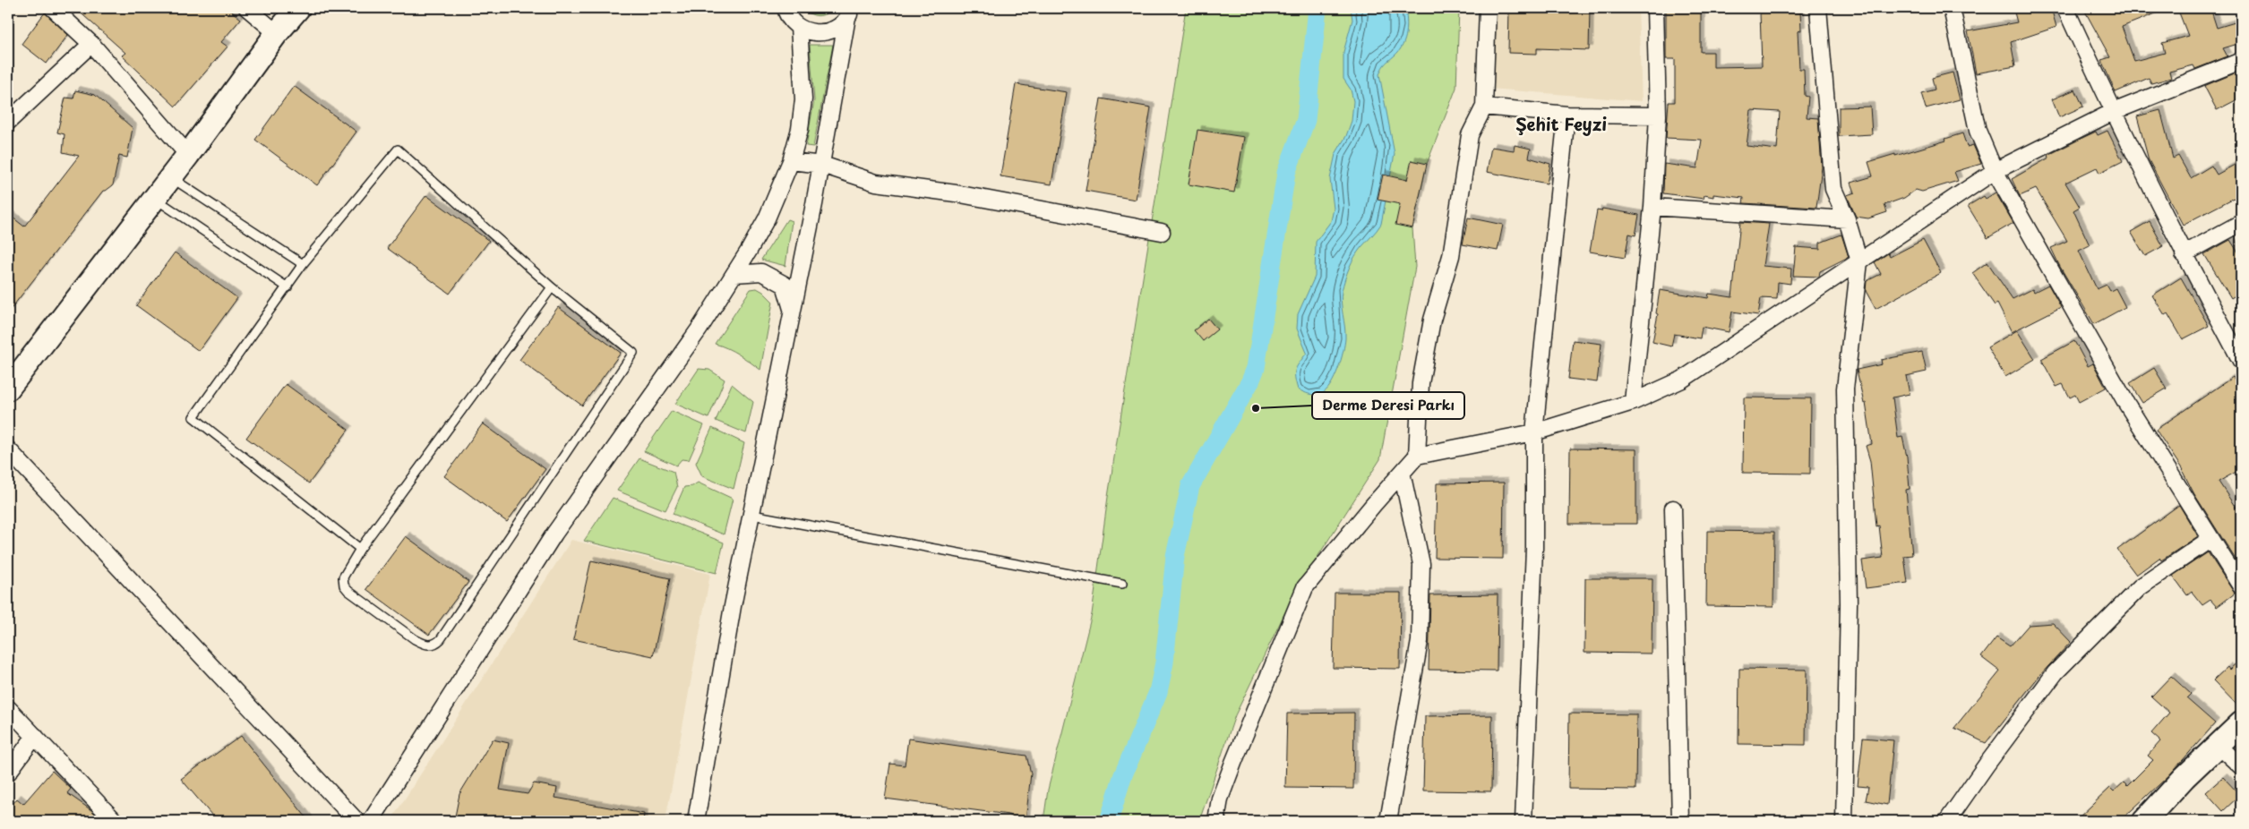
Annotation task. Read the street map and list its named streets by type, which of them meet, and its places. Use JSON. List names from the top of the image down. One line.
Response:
{"districts":["Şehit Feyzi"],"places":["Derme Deresi Parkı"]}
